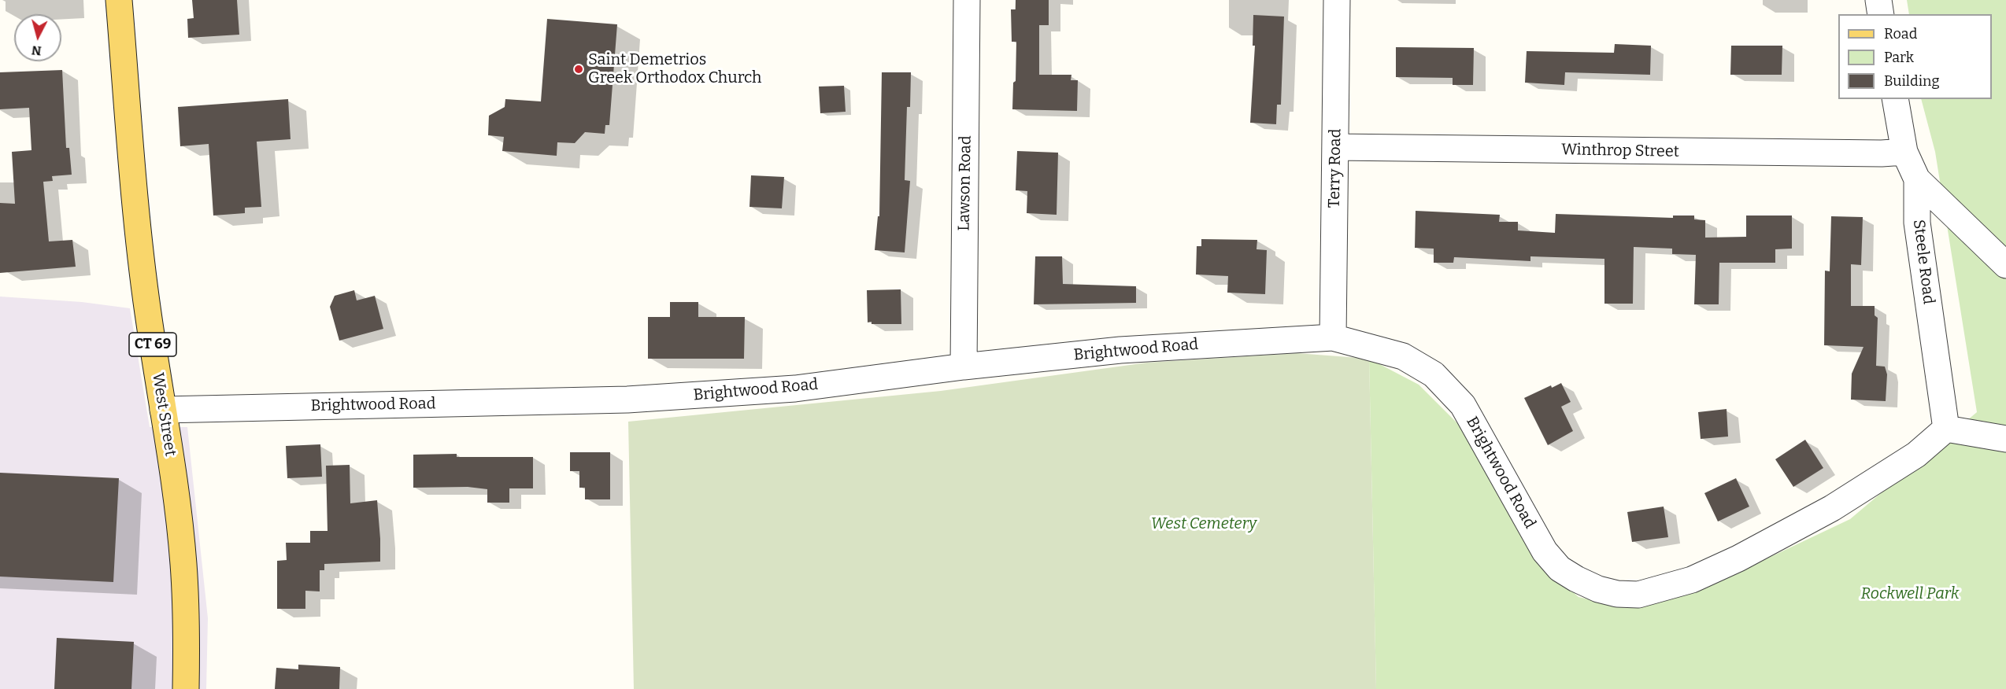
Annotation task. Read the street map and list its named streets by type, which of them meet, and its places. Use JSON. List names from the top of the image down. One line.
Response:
{"streets":{"main road":["CT 69","West Street"],"street":["Winthrop Street","Terry Road","Lawson Road","Steele Road","Brightwood Road"]},"crossings":[["Winthrop Street","Terry Road"],["Winthrop Street","Steele Road"],["Terry Road","Brightwood Road"],["Lawson Road","Brightwood Road"],["Steele Road","Brightwood Road"],["Brightwood Road","West Street"]],"parks":["West Cemetery","Rockwell Park"],"places":["Saint Demetrios Greek Orthodox Church"],"legend":["Road","Park","Building"],"north":"bottom"}
